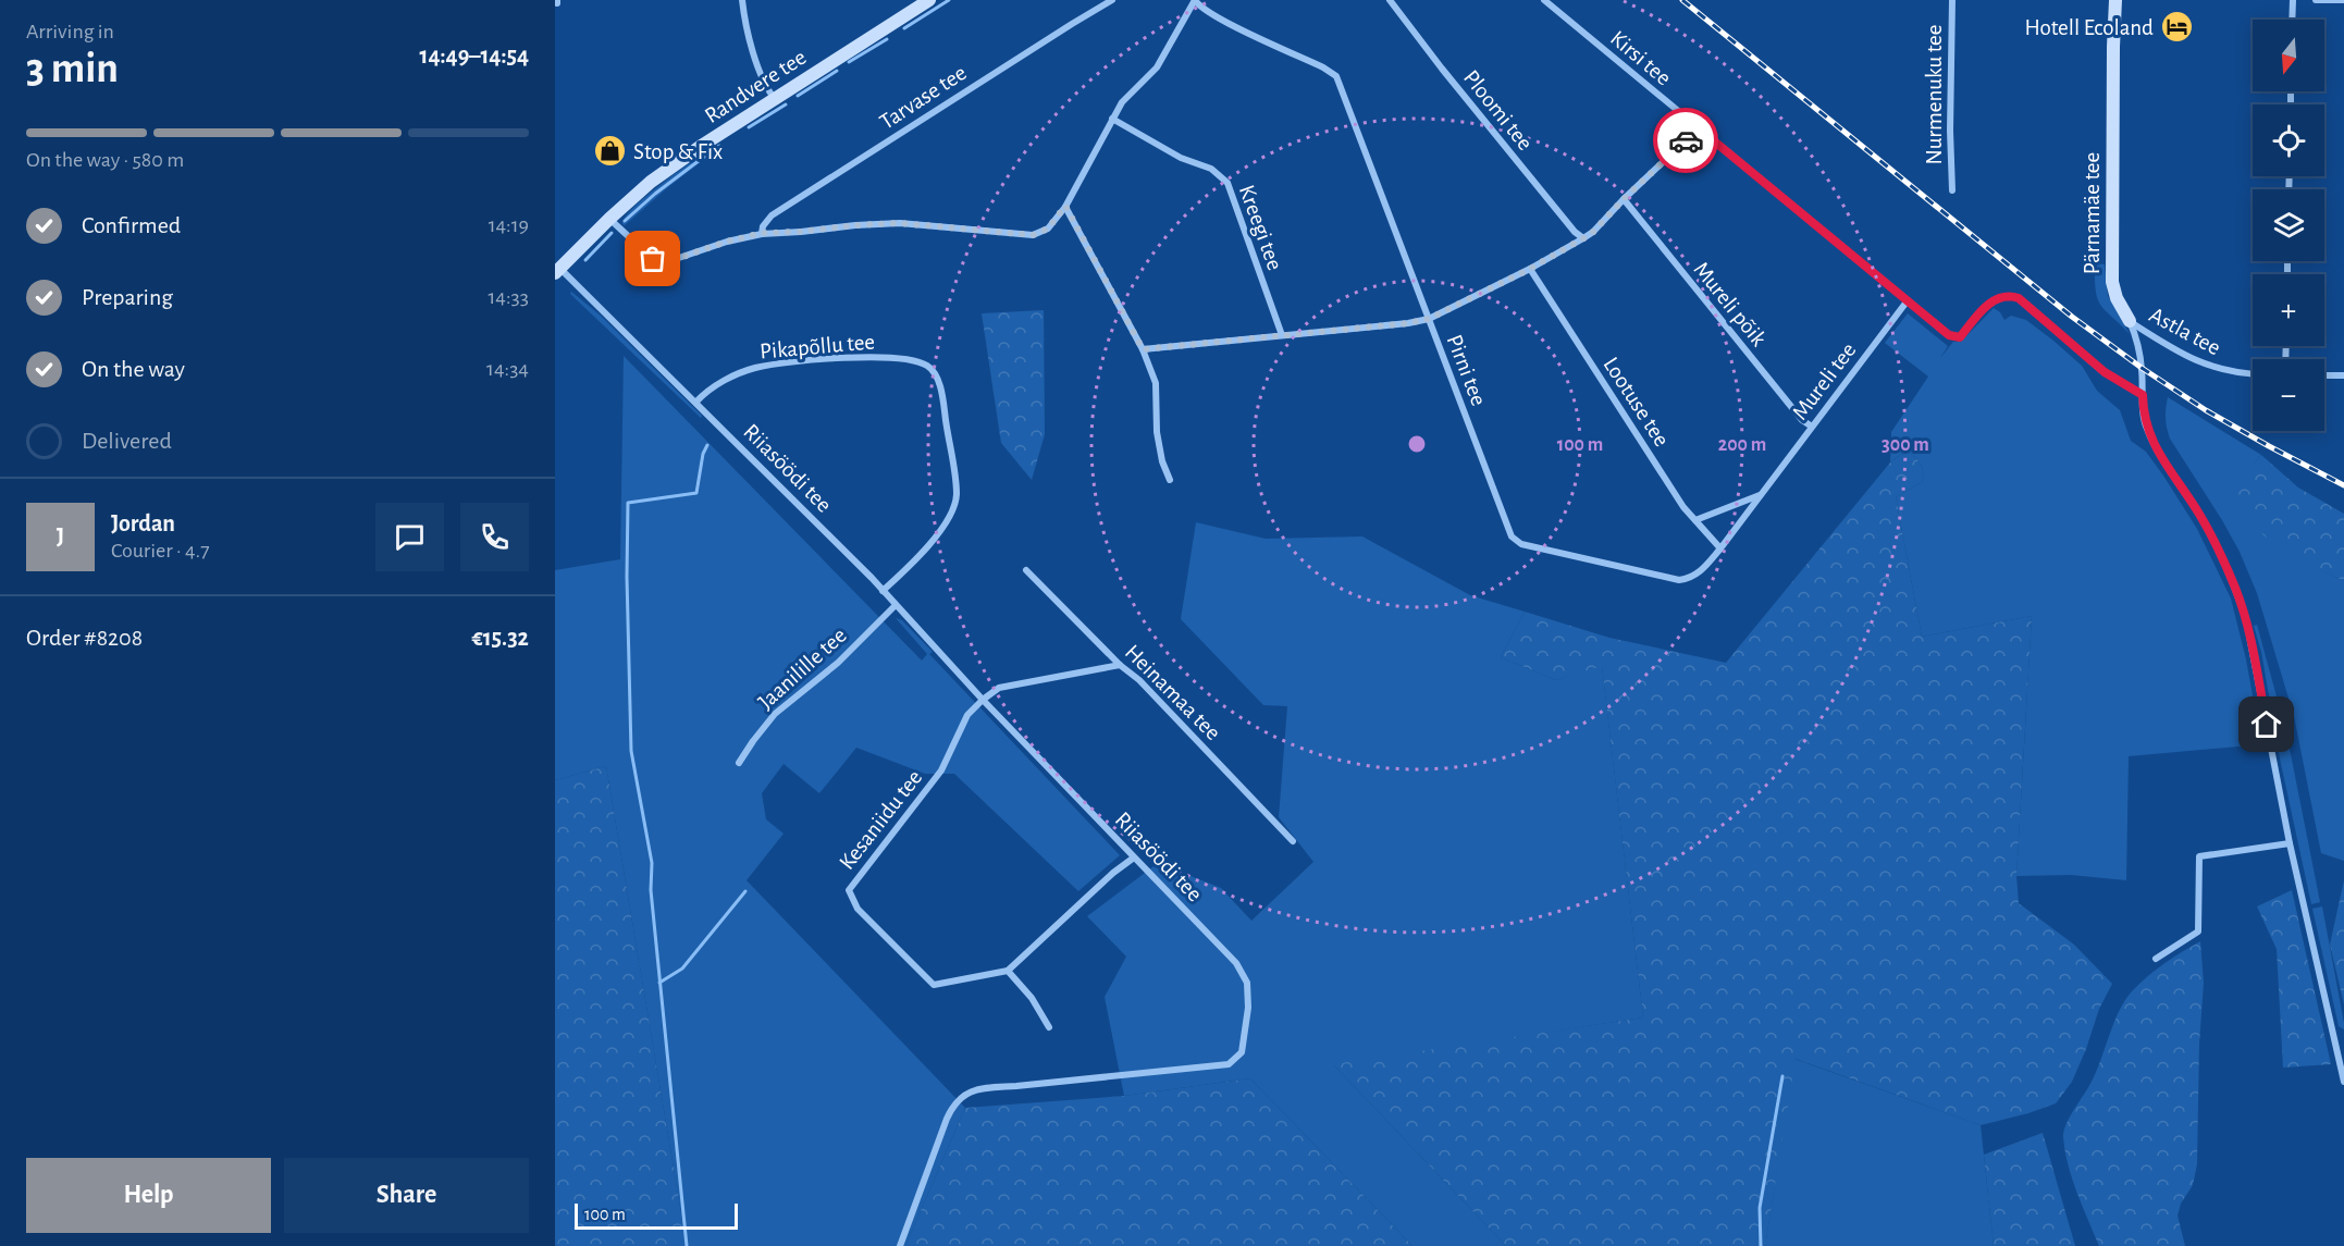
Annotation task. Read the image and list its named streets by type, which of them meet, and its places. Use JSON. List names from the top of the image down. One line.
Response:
{"streets":{"street":["Kirsi tee","Randvere tee","Nurmenuku tee","Tarvase tee","Ploomi tee","Pärnamäe tee","Kreegi tee","Mureli põik","Astla tee","Pikapõllu tee","Pirni tee","Mureli tee","Lootuse tee","Riiasöödi tee","Jaanilille tee","Heinamaa tee","Kesaniidu tee"]},"crossings":[["Kirsi tee","Pärnamäe tee"],["Kirsi tee","Mureli tee"],["Randvere tee","Riiasöödi tee"],["Pärnamäe tee","Astla tee"],["Mureli põik","Mureli tee"],["Pikapõllu tee","Riiasöödi tee"],["Pirni tee","Mureli tee"],["Mureli tee","Lootuse tee"],["Riiasöödi tee","Jaanilille tee"],["Riiasöödi tee","Kesaniidu tee"]],"places":{"hotel":["Hotell Ecoland"],"shop":["Stop & Fix"]},"scale_bar":"100 m","north":"bottom","page":{"heading":["3 min","Arriving in","14:49–14:54"],"panel":["Jordan","Courier · 4.7","Order #8208","€15.32"],"map_buttons":["+","−"],"bar":"On the way · 580 m","list":[["Confirmed","14:19"],["Preparing","14:33"],["On the way","14:34"],"Delivered"],"round":"J","buttons":["Help","Share"],"scale":"100 m"},"rings":["100 m","200 m","300 m"]}
